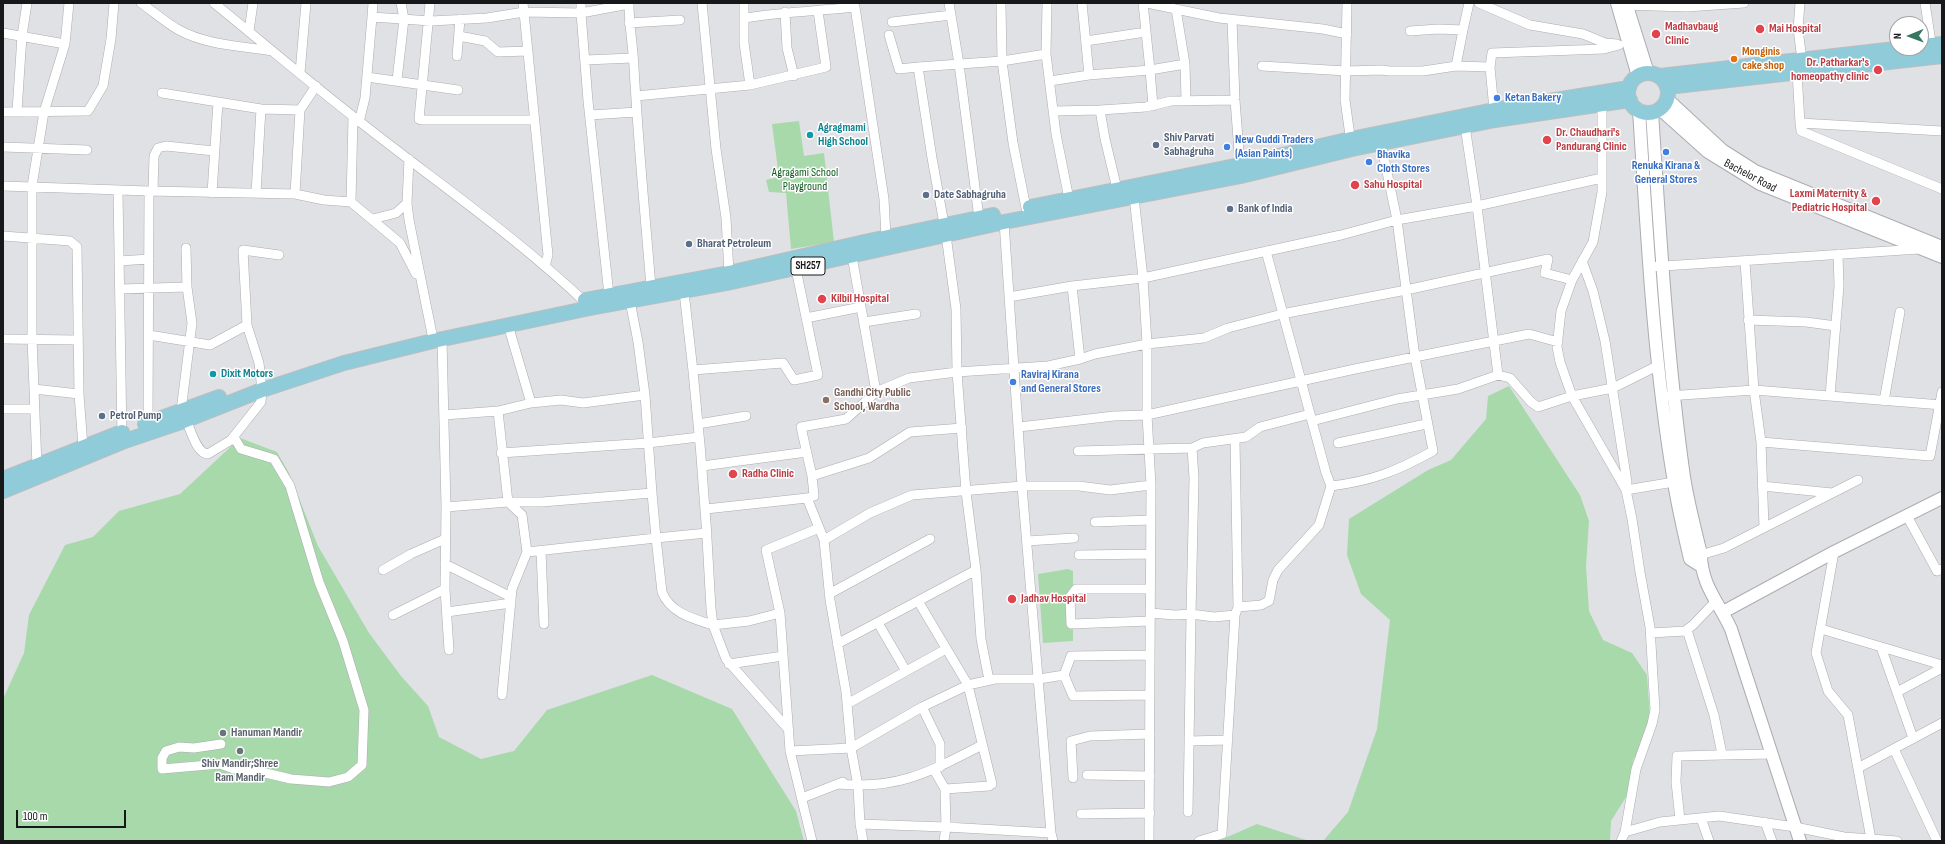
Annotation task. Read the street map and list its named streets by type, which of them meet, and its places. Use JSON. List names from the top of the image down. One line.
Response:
{"streets":{"main road":["SH257"],"street":["Bachelor Road"]},"crossings":[["Bachelor Road","SH257"]],"parks":["Agragami School Playground"],"places":["Mai Hospital","Madhavbaug Clinic","Monginis cake shop","Dr. Patharkar's homeopathy clinic","Ketan Bakery","Agragmami High School","Dr. Chaudhari's Pandurang Clinic","Shiv Parvati Sabhagruha","New Guddi Traders (Asian Paints)","Renuka Kirana & General Stores","Bhavika Cloth Stores","Sahu Hospital","Date Sabhagruha","Laxmi Maternity & Pediatric Hospital","Bank of India","Bharat Petroleum","Kilbil Hospital","Dixit Motors","Raviraj Kirana and General Stores","Gandhi City Public School, Wardha","Petrol Pump","Radha Clinic","Jadhav Hospital","Hanuman Mandir","Shiv Mandir;Shree Ram Mandir"],"scale_bar":"100 m","north":"left"}
